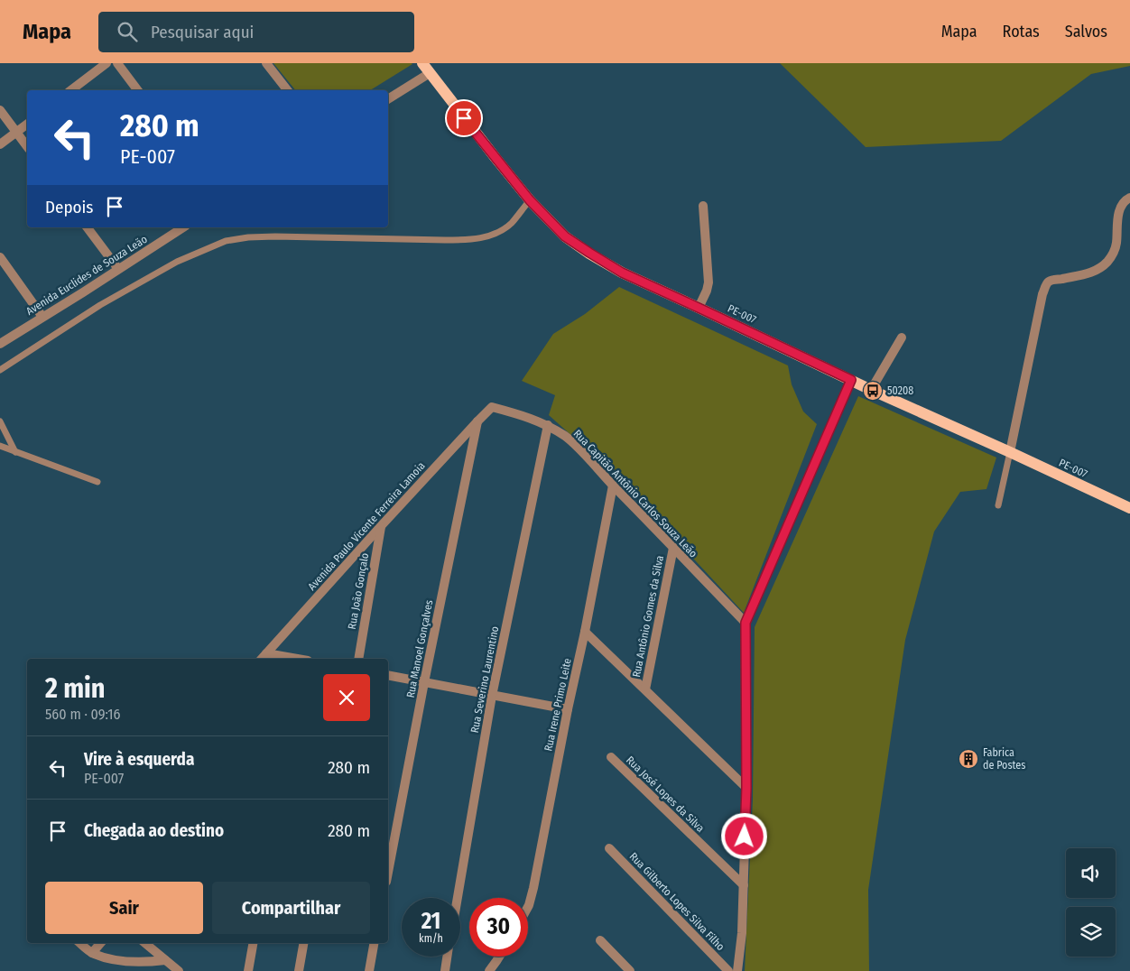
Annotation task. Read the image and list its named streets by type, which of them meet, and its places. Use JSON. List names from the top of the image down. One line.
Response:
{"streets":{"main road":["PE-007"],"street":["Avenida Euclides de Souza Leão","Rua Capitão Antônio Carlos Souza Leão","Avenida Paulo Vicente Ferreira Lamoia","Rua João Gonçalo","Rua Antônio Gomes da Silva","Rua Manoel Gonçalves","Rua Severino Laurentino","Rua Irene Primo Leite","Rua José Lopes da Silva","Rua Gilberto Lopes Silva Filho"]},"crossings":[["Rua Capitão Antônio Carlos Souza Leão","Avenida Paulo Vicente Ferreira Lamoia"],["Rua Capitão Antônio Carlos Souza Leão","Rua Antônio Gomes da Silva"],["Rua Capitão Antônio Carlos Souza Leão","Rua Severino Laurentino"],["Rua Capitão Antônio Carlos Souza Leão","Rua Irene Primo Leite"],["Avenida Paulo Vicente Ferreira Lamoia","Rua João Gonçalo"],["Avenida Paulo Vicente Ferreira Lamoia","Rua Manoel Gonçalves"]],"places":{"bus stop":["50208"],"building":["Fabrica de Postes"]},"page":{"header":"Mapa","search":"Pesquisar aqui","nav":["Mapa","Rotas","Salvos"],"turn":["280 m","PE-007"],"then":"Depois","heading":["2 min","560 m · 09:16"],"list":[{"name":"Vire à esquerda","note":"PE-007","value":"280 m"},{"name":"Chegada ao destino","value":"280 m"}],"buttons":["Sair","Compartilhar"],"speed":"21 km/h","limit":"30"}}
